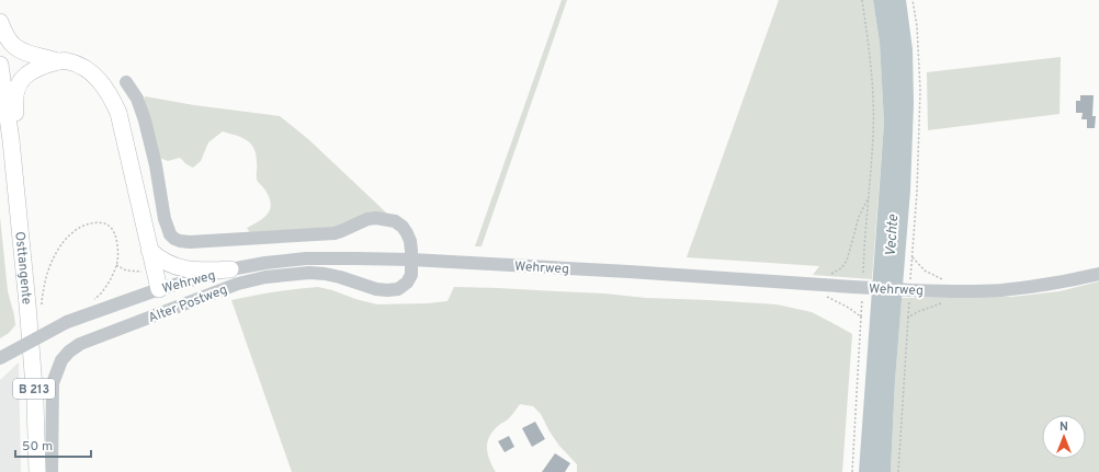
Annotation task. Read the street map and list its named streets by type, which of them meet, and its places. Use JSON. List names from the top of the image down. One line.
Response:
{"streets":{"main road":["Osttangente","B 213"],"street":["Wehrweg","Alter Postweg"]},"crossings":[["Wehrweg","Alter Postweg"]],"water":["Vechte"],"scale_bar":"50 m","north":"top"}
